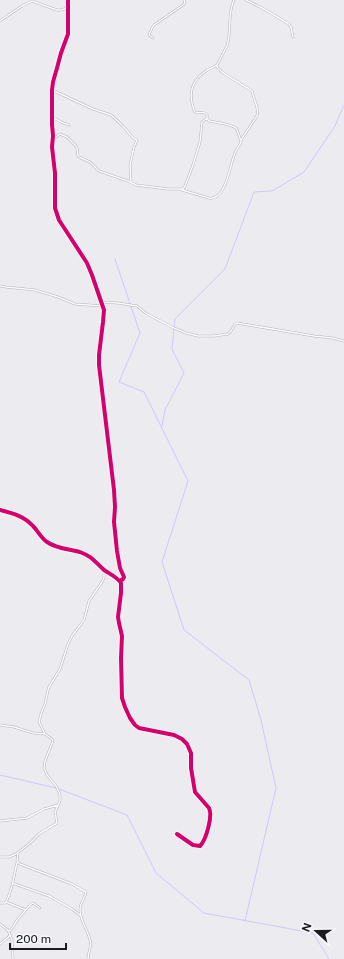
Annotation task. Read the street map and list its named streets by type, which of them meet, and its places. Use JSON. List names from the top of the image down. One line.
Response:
{"scale_bar":"200 m","north":"left"}
